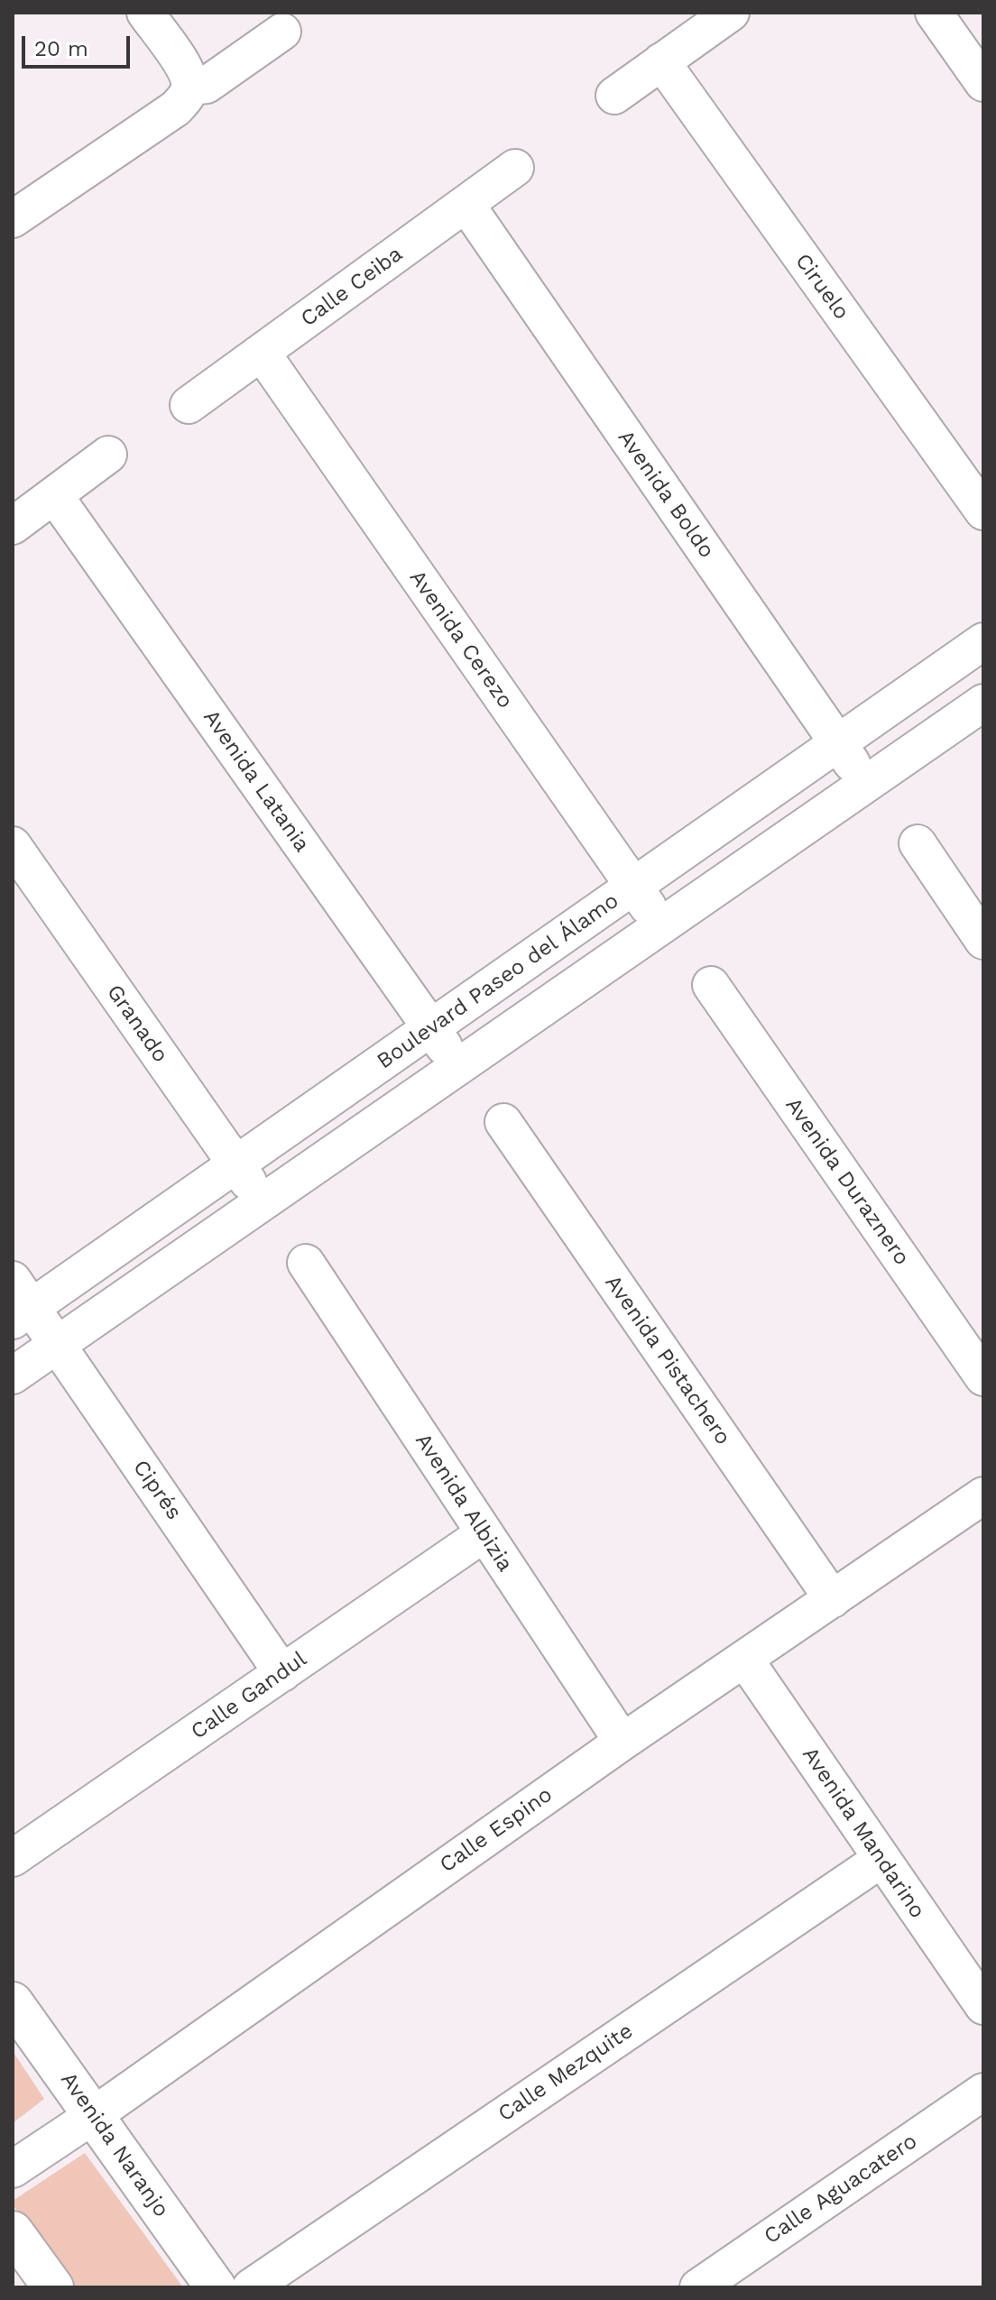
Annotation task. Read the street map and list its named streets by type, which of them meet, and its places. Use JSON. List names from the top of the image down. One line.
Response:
{"streets":{"street":["Calle Ceiba","Ciruelo","Avenida Boldo","Avenida Cerezo","Avenida Latania","Boulevard Paseo del Álamo","Granado","Avenida Duraznero","Avenida Pistachero","Ciprés","Avenida Albizia","Calle Gandul","Calle Espino","Avenida Mandarino","Calle Mezquite","Avenida Naranjo","Calle Aguacatero"]},"crossings":[["Calle Ceiba","Avenida Boldo"],["Calle Ceiba","Avenida Cerezo"],["Avenida Boldo","Boulevard Paseo del Álamo"],["Avenida Cerezo","Boulevard Paseo del Álamo"],["Avenida Latania","Boulevard Paseo del Álamo"],["Boulevard Paseo del Álamo","Granado"],["Boulevard Paseo del Álamo","Ciprés"],["Avenida Pistachero","Calle Espino"],["Ciprés","Calle Gandul"],["Avenida Albizia","Calle Gandul"],["Avenida Albizia","Calle Espino"],["Calle Espino","Avenida Mandarino"],["Calle Espino","Avenida Naranjo"],["Avenida Mandarino","Calle Mezquite"]],"scale_bar":"20 m"}
